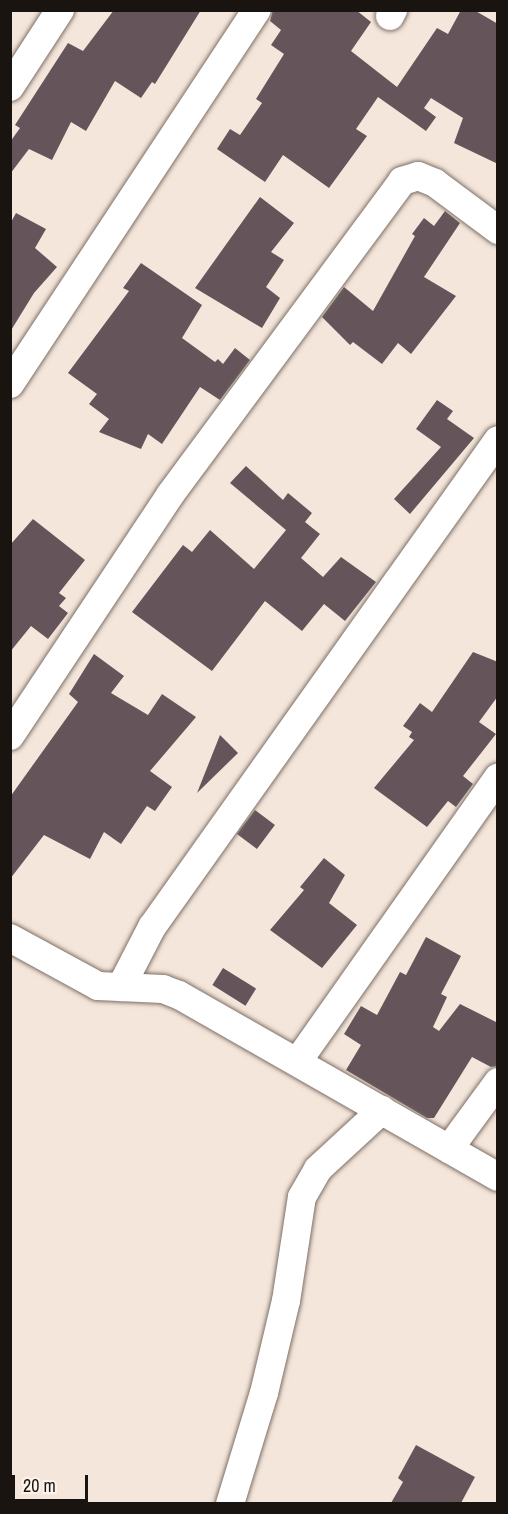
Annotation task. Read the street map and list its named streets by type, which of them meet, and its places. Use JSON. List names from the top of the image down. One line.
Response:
{"scale_bar":"20 m"}
